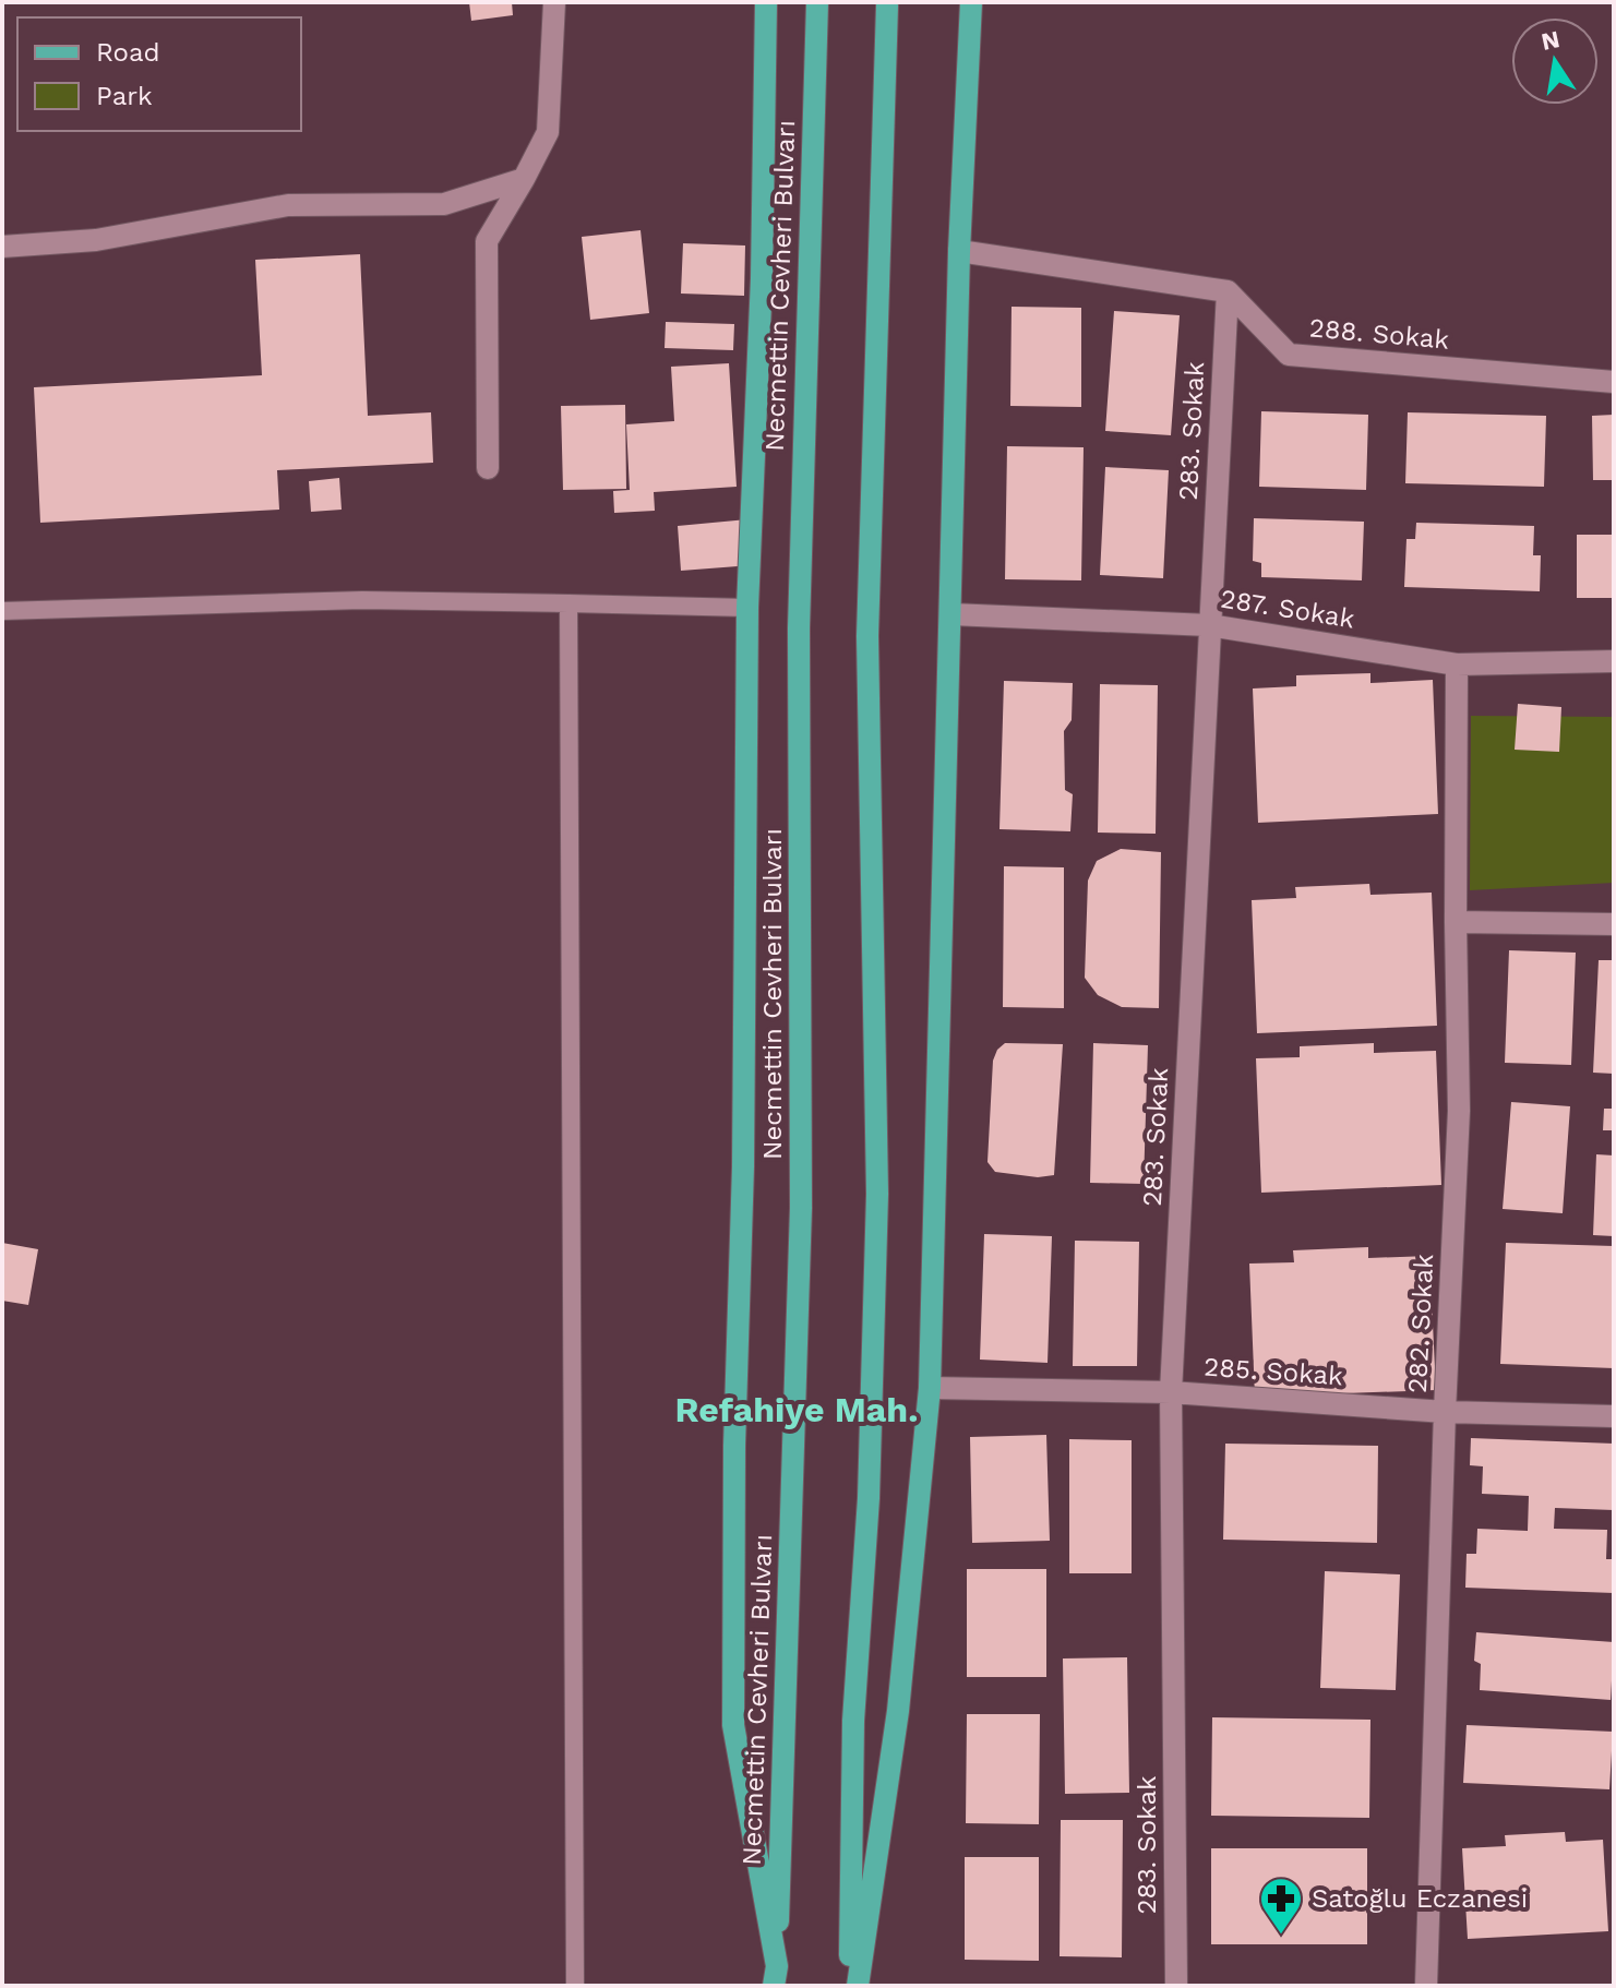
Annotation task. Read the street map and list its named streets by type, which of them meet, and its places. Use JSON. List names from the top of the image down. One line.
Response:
{"streets":{"main road":["Necmettin Cevheri Bulvarı"],"street":["288. Sokak","283. Sokak","287. Sokak","282. Sokak","285. Sokak"]},"crossings":[["288. Sokak","283. Sokak"],["283. Sokak","287. Sokak"],["283. Sokak","285. Sokak"],["287. Sokak","282. Sokak"],["282. Sokak","285. Sokak"]],"districts":["Refahiye Mah."],"places":{"pharmacy":["Satoğlu Eczanesi"]},"legend":["Road","Park"],"north":"top"}
